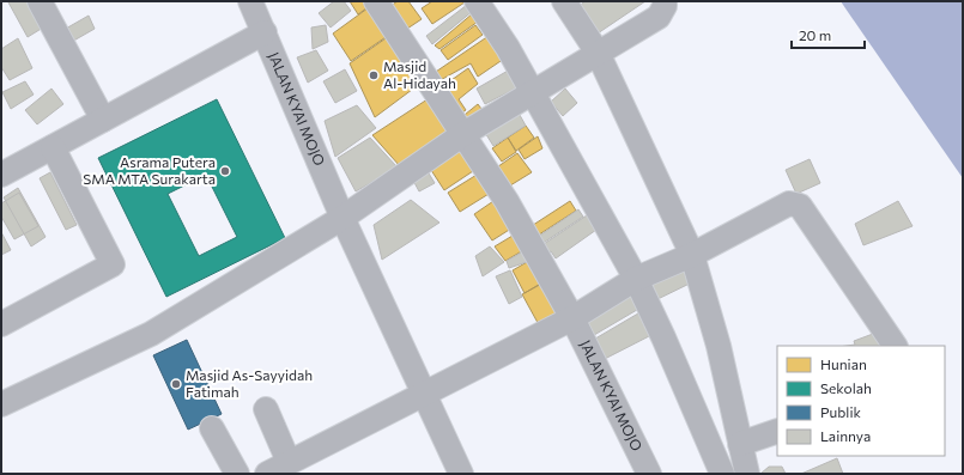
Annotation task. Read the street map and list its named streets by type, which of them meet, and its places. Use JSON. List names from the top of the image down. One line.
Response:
{"streets":{"street":["JALAN KYAI MOJO"]},"places":["Masjid Al-Hidayah","Asrama Putera SMA MTA Surakarta","Masjid As-Sayyidah Fatimah"],"legend":["Hunian","Sekolah","Publik","Lainnya"],"scale_bar":"20 m"}
